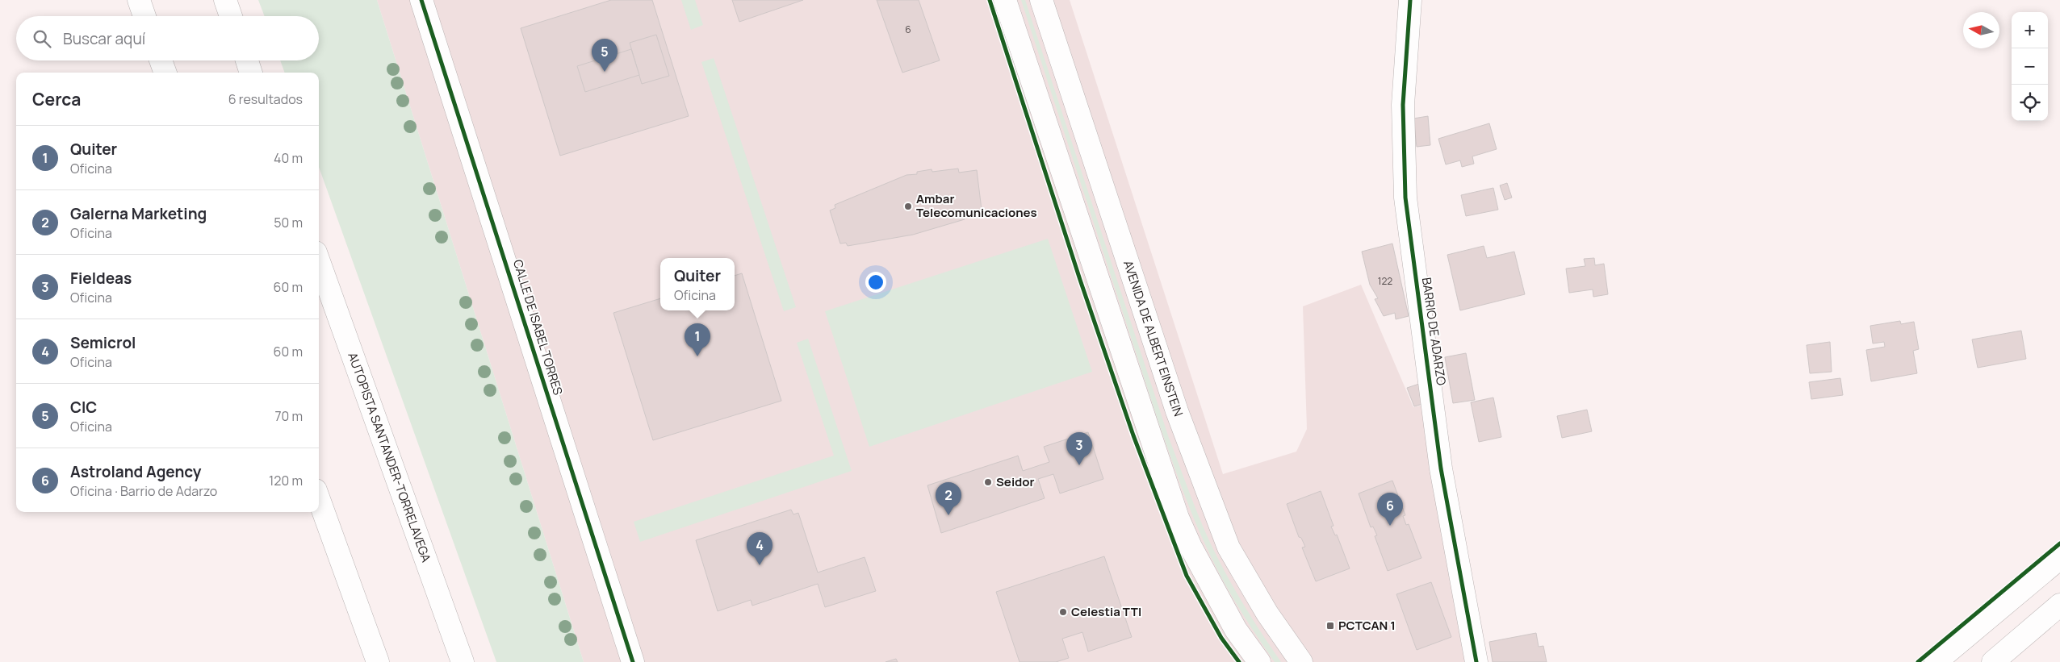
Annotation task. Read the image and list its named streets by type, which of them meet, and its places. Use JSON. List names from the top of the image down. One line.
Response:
{"streets":{"main road":["CALLE DE ISABEL TORRES","BARRIO DE ADARZO","AVENIDA DE ALBERT EINSTEIN","AUTOPISTA SANTANDER-TORRELAVEGA"]},"places":{"other":["Ambar Telecomunicaciones","Seidor","Celestia TTI"],"transit":["PCTCAN 1"]},"house_numbers":["6","122"],"north":"left","page":{"map_buttons":["+","−"],"search":"Buscar aquí","pins":["5","1","3","2","6","4"],"heading":["Cerca","6 resultados"],"list":[{"mark":"1","name":"Quiter","note":"Oficina","value":"40 m"},{"mark":"2","name":"Galerna Marketing","note":"Oficina","value":"50 m"},{"mark":"3","name":"Fieldeas","note":"Oficina","value":"60 m"},{"mark":"4","name":"Semicrol","note":"Oficina","value":"60 m"},{"mark":"5","name":"CIC","note":"Oficina","value":"70 m"},{"mark":"6","name":"Astroland Agency","note":"Oficina · Barrio de Adarzo","value":"120 m"}],"popup":["Quiter","Oficina"]}}
